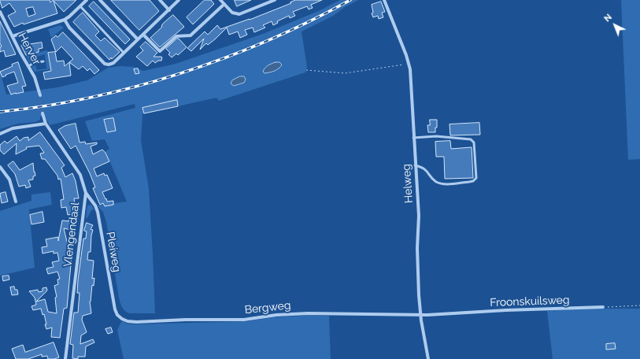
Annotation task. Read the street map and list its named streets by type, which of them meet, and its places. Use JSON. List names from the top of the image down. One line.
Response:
{"streets":{"street":["Herver","Helweg","Vlengendaal","Pleiweg","Froonskuilsweg","Bergweg"]},"crossings":[["Helweg","Froonskuilsweg"],["Helweg","Bergweg"],["Vlengendaal","Pleiweg"],["Pleiweg","Bergweg"],["Froonskuilsweg","Bergweg"]],"north":"top left"}
